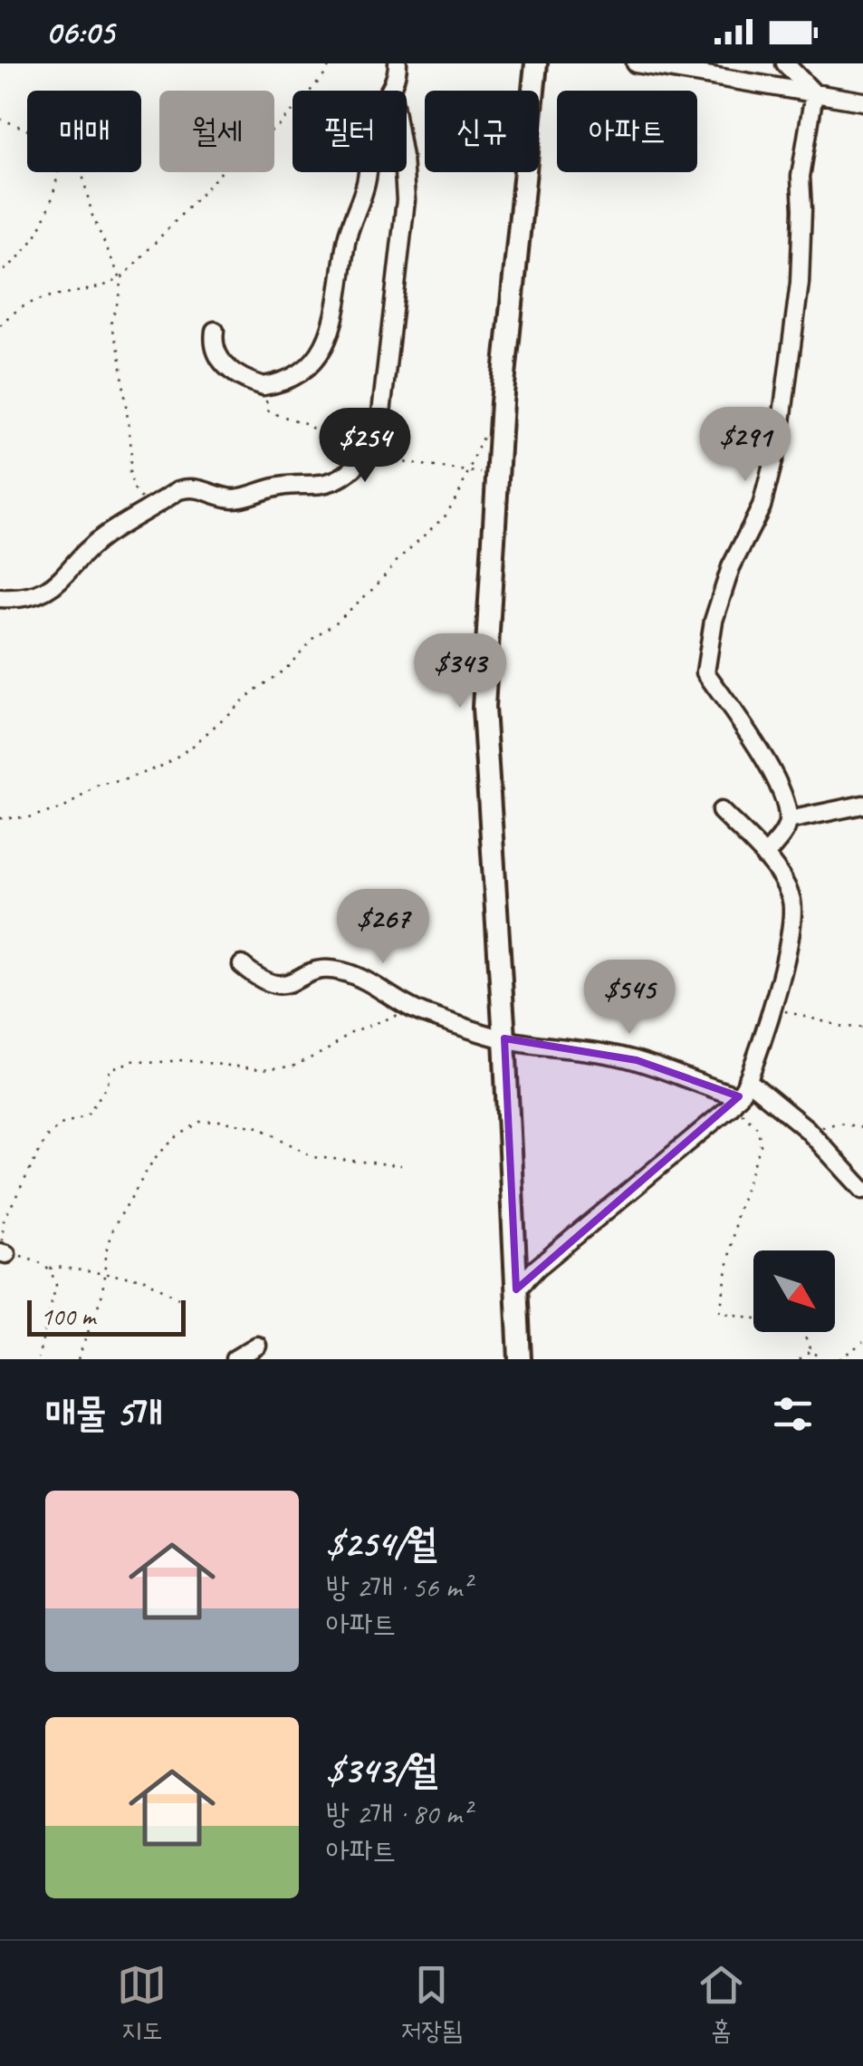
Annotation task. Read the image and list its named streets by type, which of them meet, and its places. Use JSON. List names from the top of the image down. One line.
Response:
{"scale_bar":"100 m","north":"bottom right","page":{"status":"06:05","chip":["매매","월세","필터","신규","아파트"],"price":["$291","$254","$343","$267","$545"],"scale":"100 m","heading":"매물 5개","list":[{"name":"$254/월","note":"방 2개 · 56 m² · 아파트"},{"name":"$343/월","note":"방 2개 · 80 m² · 아파트"}],"tabs":["지도","저장됨","홈"]}}
